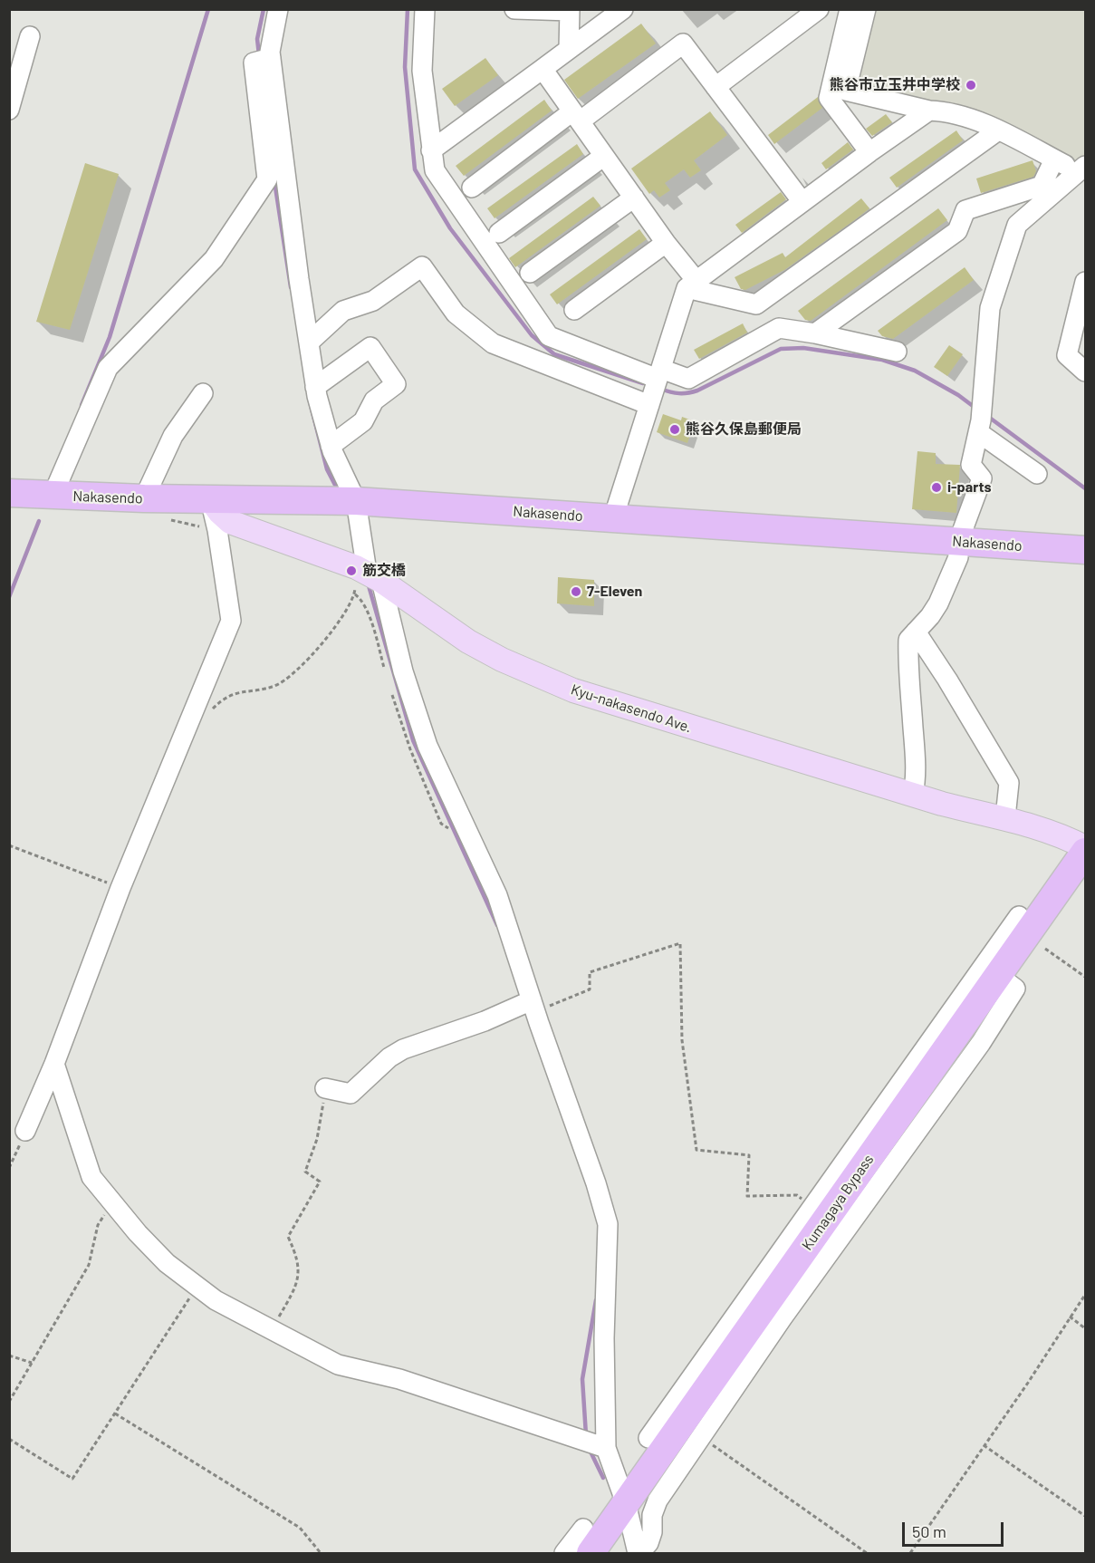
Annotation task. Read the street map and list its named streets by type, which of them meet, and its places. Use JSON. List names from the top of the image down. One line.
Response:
{"streets":{"highway":["Nakasendo","Kumagaya Bypass"],"main road":["Kyu-nakasendo Ave."]},"crossings":[["Nakasendo","Kyu-nakasendo Ave."]],"places":["熊谷市立玉井中学校","熊谷久保島郵便局","i-parts","筋交橋","7-Eleven"],"scale_bar":"50 m"}
